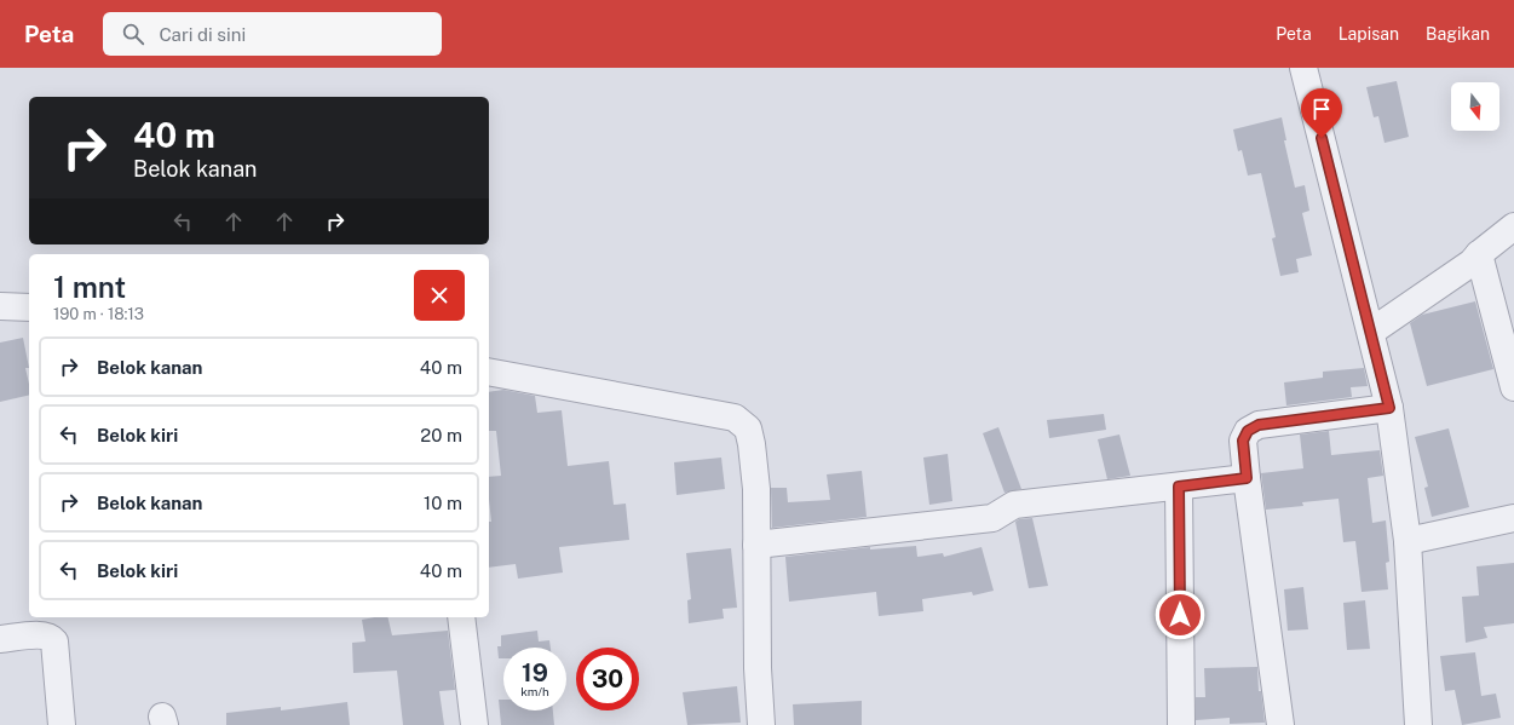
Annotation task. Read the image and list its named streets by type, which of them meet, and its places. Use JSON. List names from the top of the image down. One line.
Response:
{"north":"bottom","page":{"header":"Peta","search":"Cari di sini","nav":["Peta","Lapisan","Bagikan"],"turn":["40 m","Belok kanan"],"heading":["1 mnt","190 m · 18:13"],"list":[{"name":"Belok kanan","value":"40 m"},{"name":"Belok kiri","value":"20 m"},{"name":"Belok kanan","value":"10 m"},{"name":"Belok kiri","value":"40 m"}],"speed":"19 km/h","limit":"30"}}
